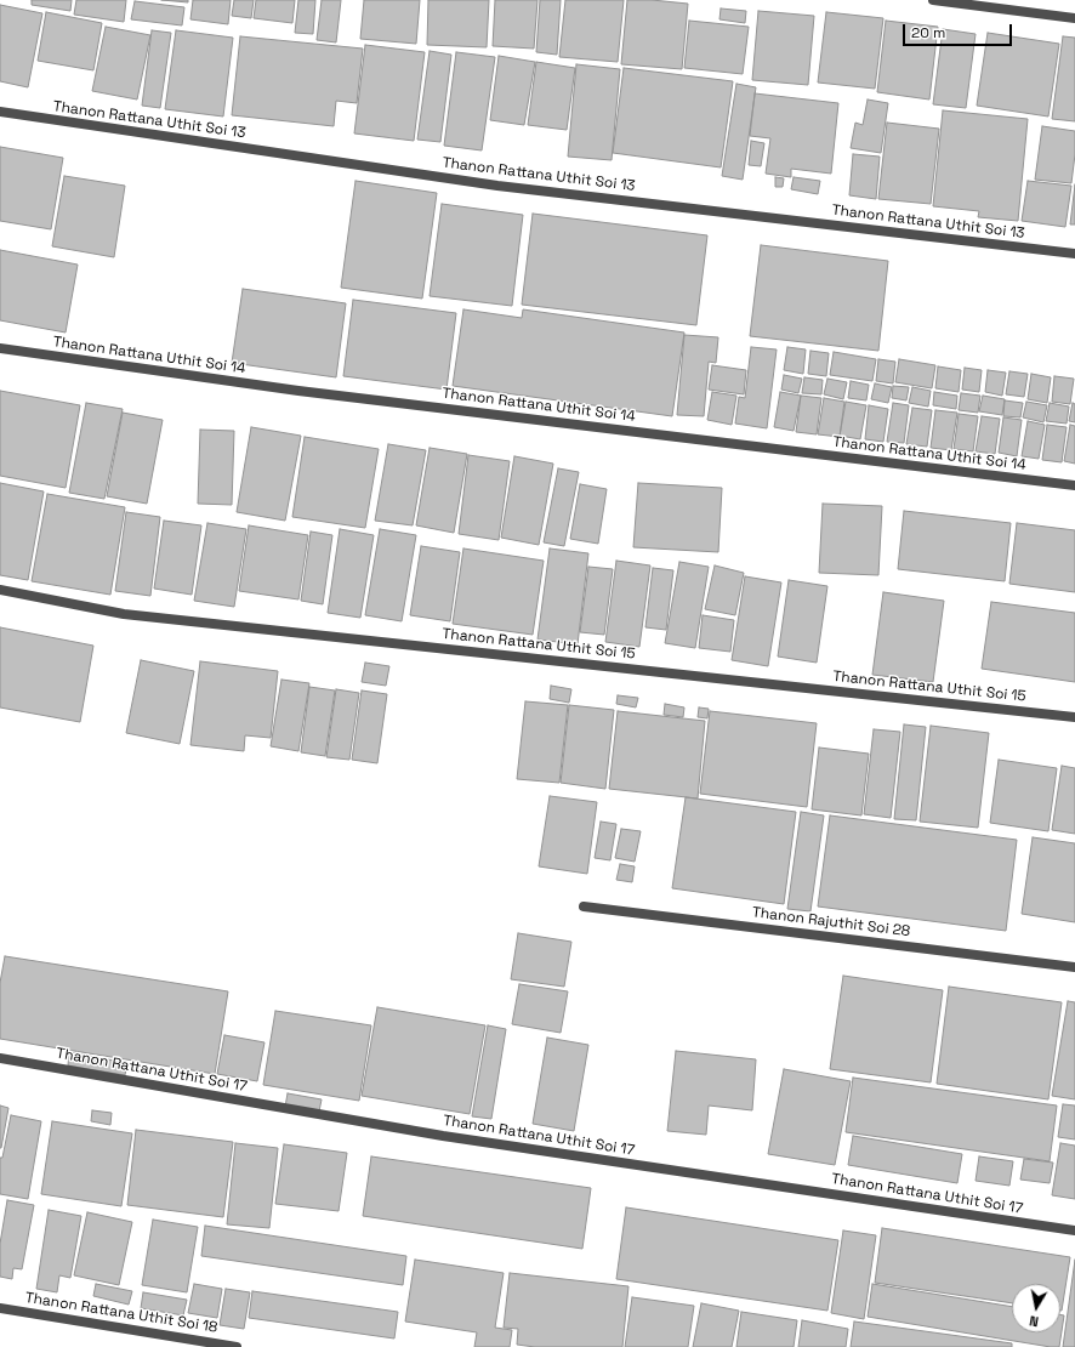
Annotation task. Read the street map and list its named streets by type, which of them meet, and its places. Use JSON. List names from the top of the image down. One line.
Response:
{"streets":{"street":["Thanon Rattana Uthit Soi 13","Thanon Rattana Uthit Soi 14","Thanon Rattana Uthit Soi 15","Thanon Rajuthit Soi 28","Thanon Rattana Uthit Soi 17","Thanon Rattana Uthit Soi 18"]},"scale_bar":"20 m","north":"bottom"}
